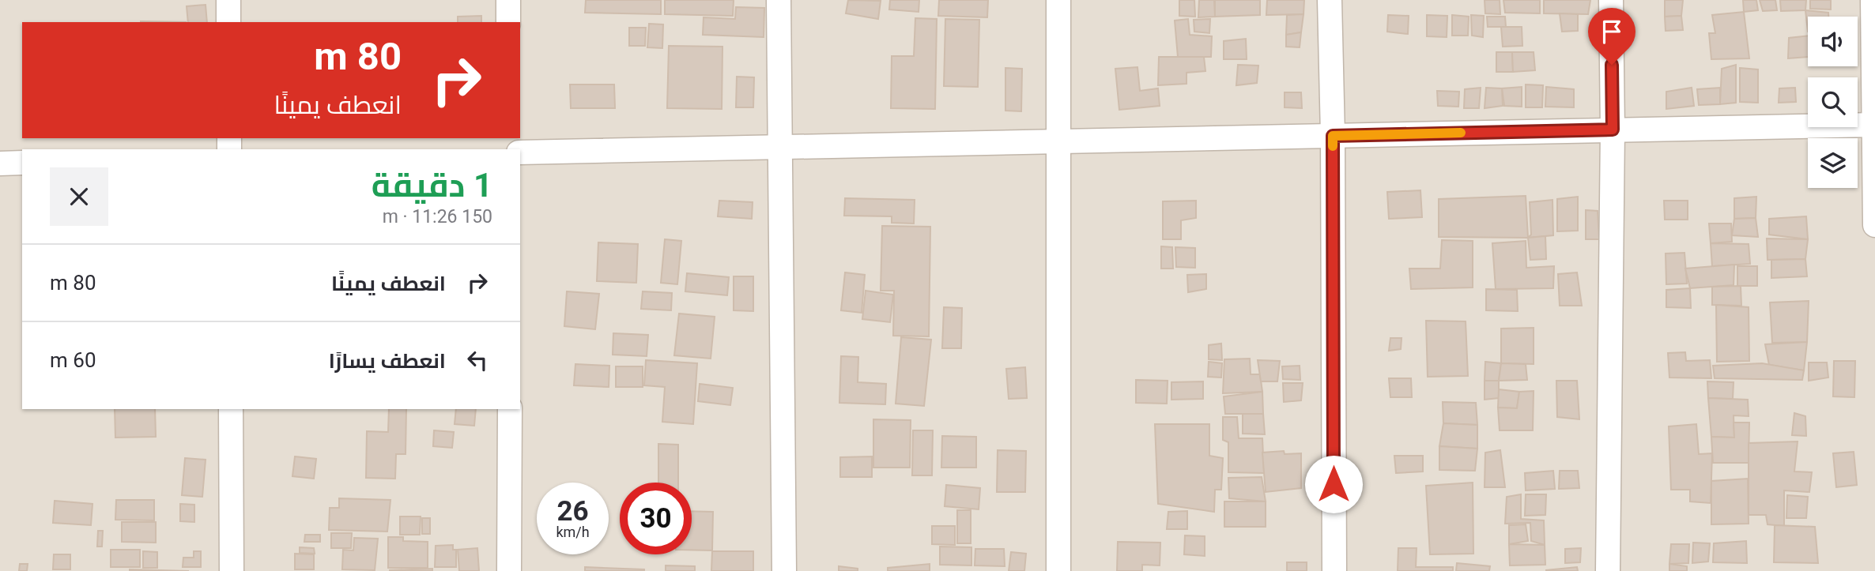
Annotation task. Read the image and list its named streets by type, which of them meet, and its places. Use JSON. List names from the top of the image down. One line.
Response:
{"page":{"turn":["80 m","انعطف يمينًا"],"heading":["1 دقيقة","150 m · 11:26"],"list":[{"name":"انعطف يمينًا","value":"80 m"},{"name":"انعطف يسارًا","value":"60 m"}],"speed":"26 km/h","limit":"30"}}
